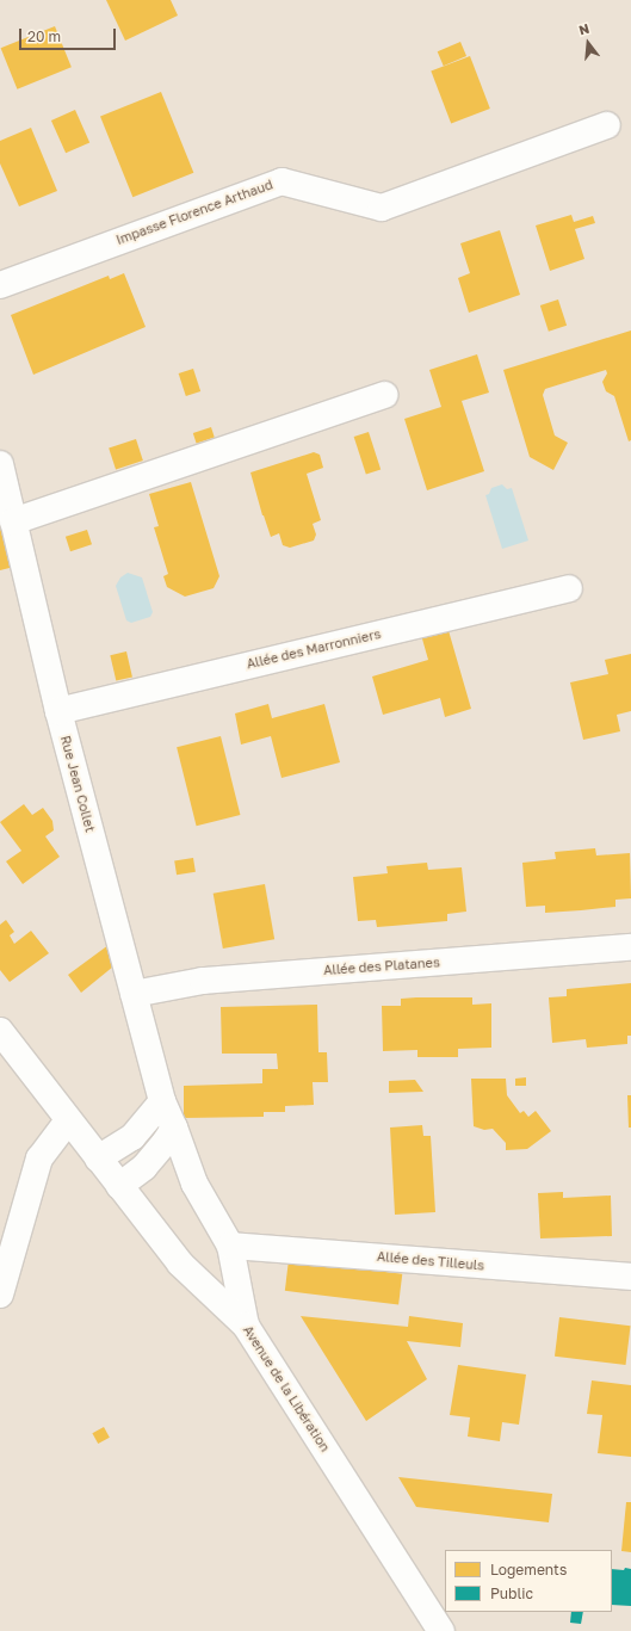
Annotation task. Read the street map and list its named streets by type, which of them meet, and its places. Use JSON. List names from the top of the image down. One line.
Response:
{"streets":{"street":["Impasse Florence Arthaud","Allée des Marronniers","Rue Jean Collet","Allée des Platanes","Allée des Tilleuls","Avenue de la Libération"]},"crossings":[["Allée des Marronniers","Rue Jean Collet"],["Rue Jean Collet","Allée des Platanes"],["Rue Jean Collet","Allée des Tilleuls"],["Rue Jean Collet","Avenue de la Libération"]],"legend":["Logements","Public"],"scale_bar":"20 m","north":"top"}
